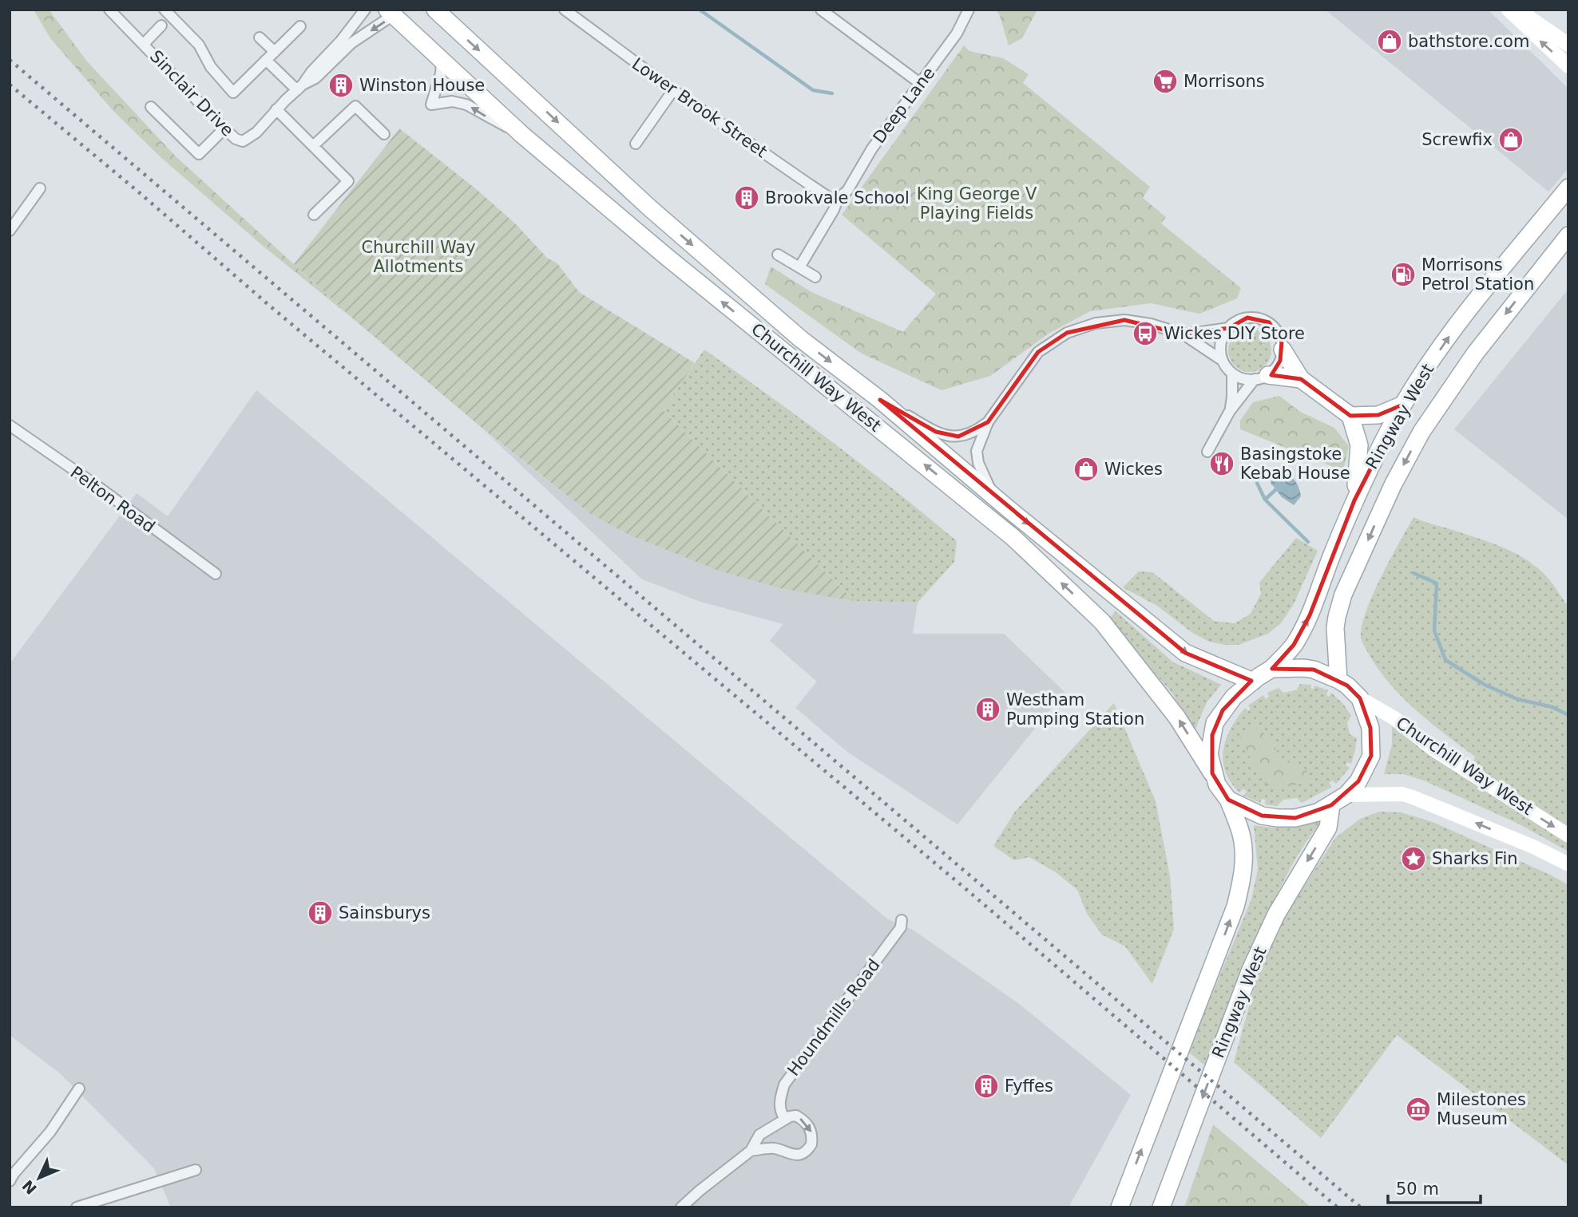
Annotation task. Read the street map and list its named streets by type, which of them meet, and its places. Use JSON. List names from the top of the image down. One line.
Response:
{"streets":{"main road":["Churchill Way West","Ringway West"],"street":["Sinclair Drive","Deep Lane","Lower Brook Street","Pelton Road","Houndmills Road"]},"crossings":[["Sinclair Drive","Churchill Way West"],["Deep Lane","Lower Brook Street"],["Churchill Way West","Ringway West"]],"parks":["King George V Playing Fields","Churchill Way Allotments"],"places":{"shop":["bathstore.com","Screwfix","Wickes"],"supermarket":["Morrisons"],"building":["Winston House","Brookvale School","Westham Pumping Station","Sainsburys","Fyffes"],"fuel station":["Morrisons Petrol Station"],"bus stop":["Wickes DIY Store"],"restaurant":["Basingstoke Kebab House"],"place":["Sharks Fin"],"museum":["Milestones Museum"]},"scale_bar":"50 m","north":"bottom left"}
